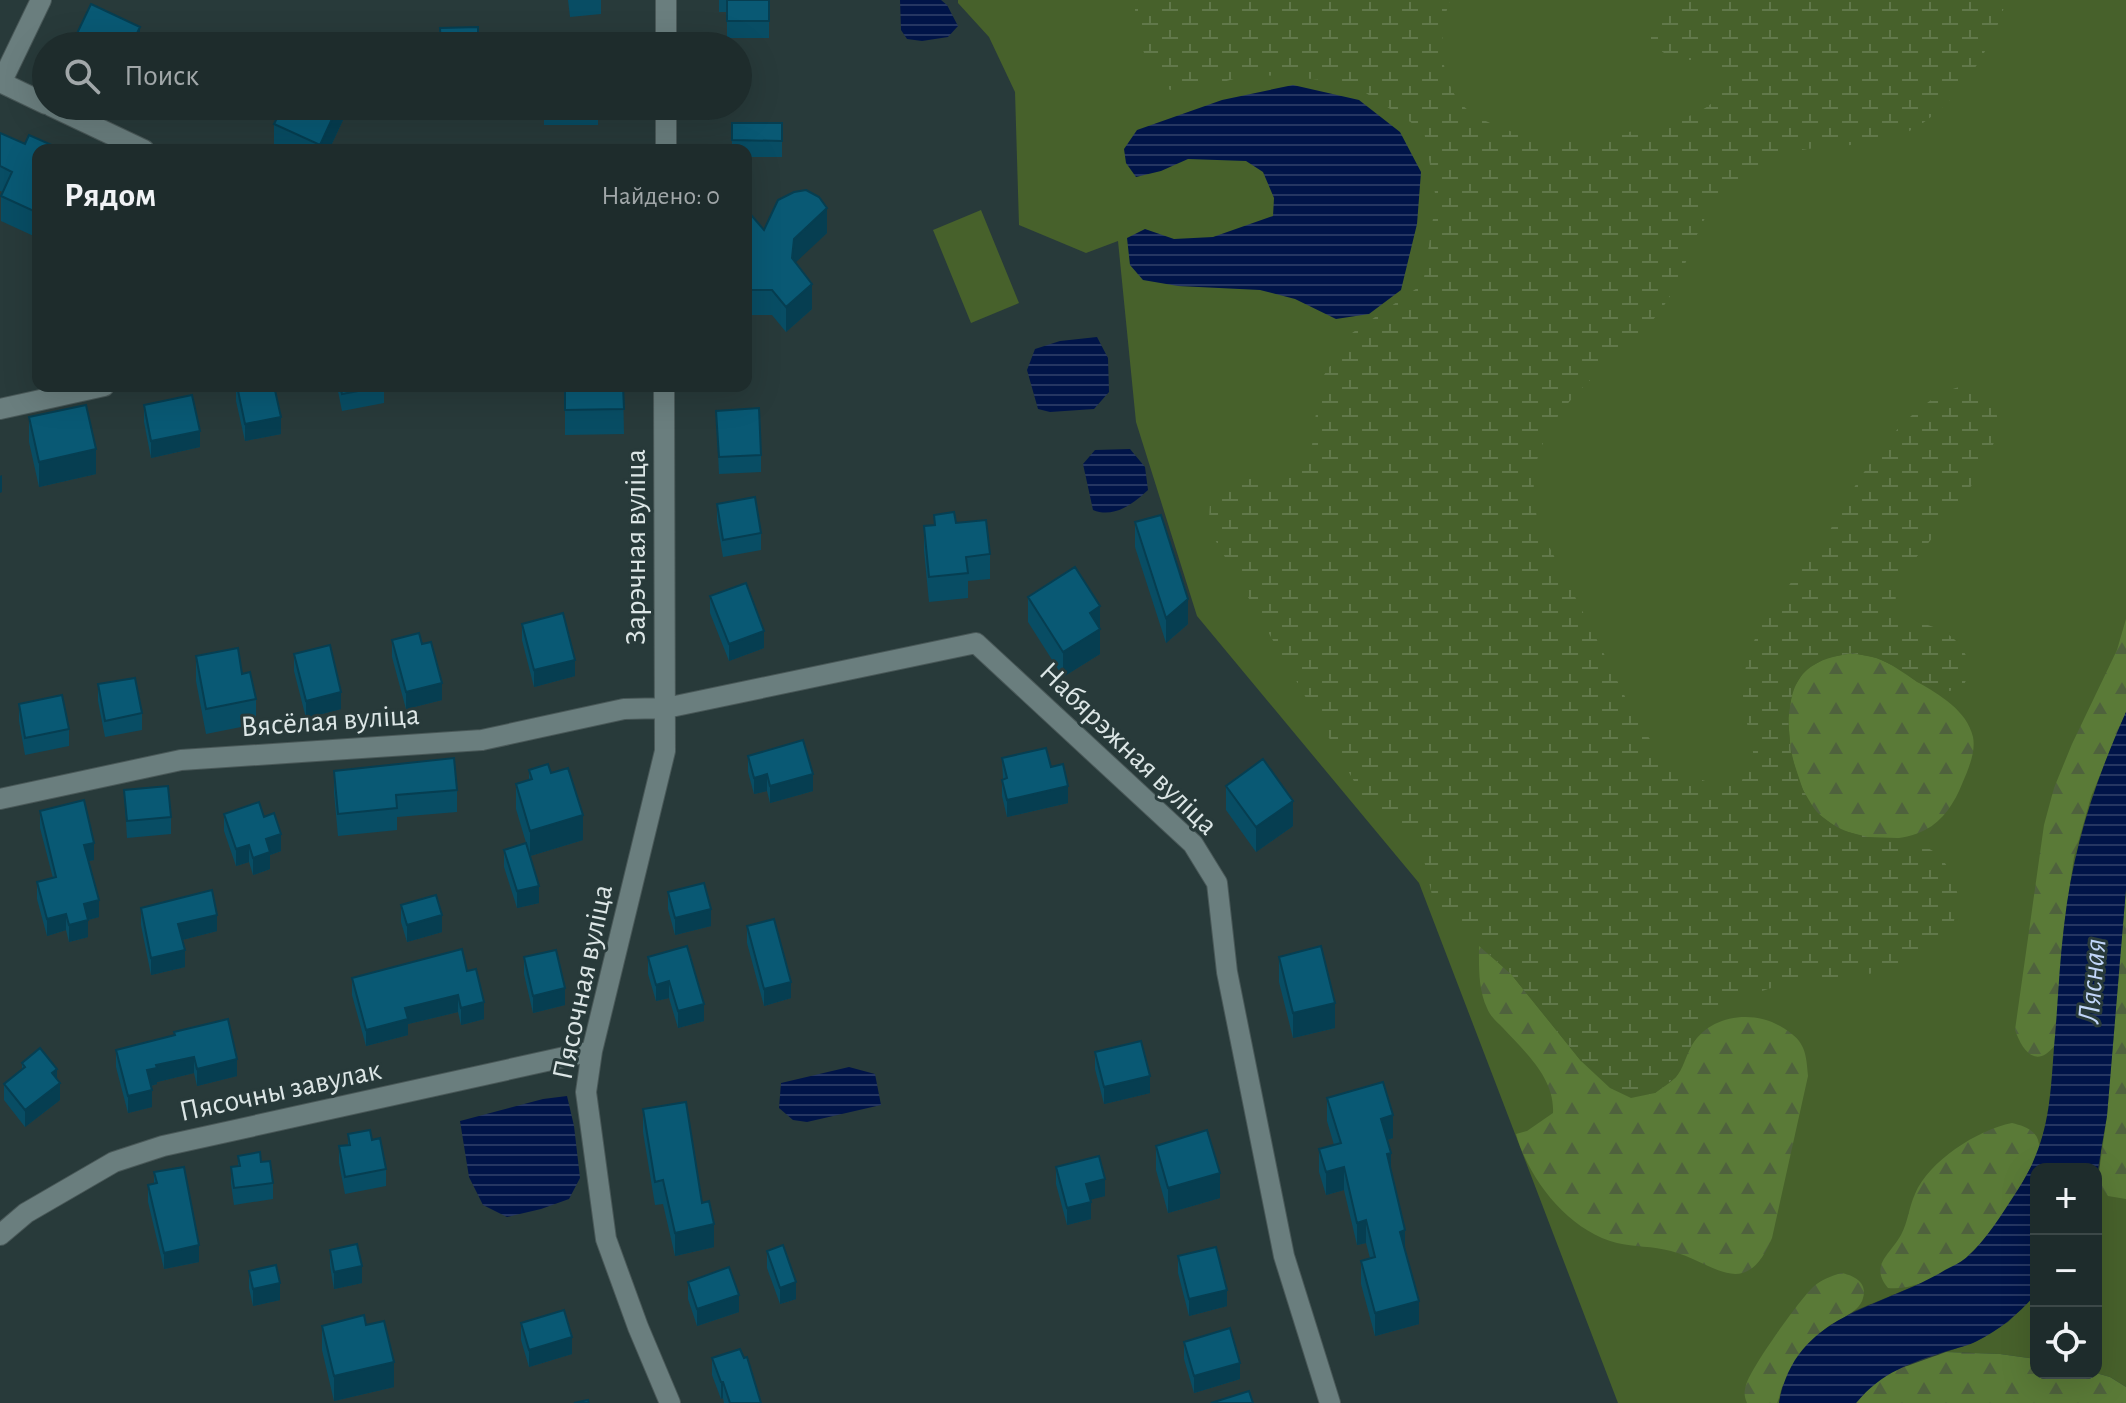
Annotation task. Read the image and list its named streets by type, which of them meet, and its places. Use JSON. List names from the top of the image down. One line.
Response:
{"streets":{"street":["Зарэчная вуліца","Вясёлая вуліца","Набярэжная вуліца","Пясочная вуліца","Пясочны завулак"]},"crossings":[["Зарэчная вуліца","Вясёлая вуліца"],["Зарэчная вуліца","Набярэжная вуліца"],["Зарэчная вуліца","Пясочная вуліца"],["Вясёлая вуліца","Набярэжная вуліца"],["Вясёлая вуліца","Пясочная вуліца"],["Набярэжная вуліца","Пясочная вуліца"],["Пясочная вуліца","Пясочны завулак"]],"water":["Лясная"],"page":{"search":"Поиск","heading":["Рядом","Найдено: 0"],"map_buttons":["+","−"]}}
